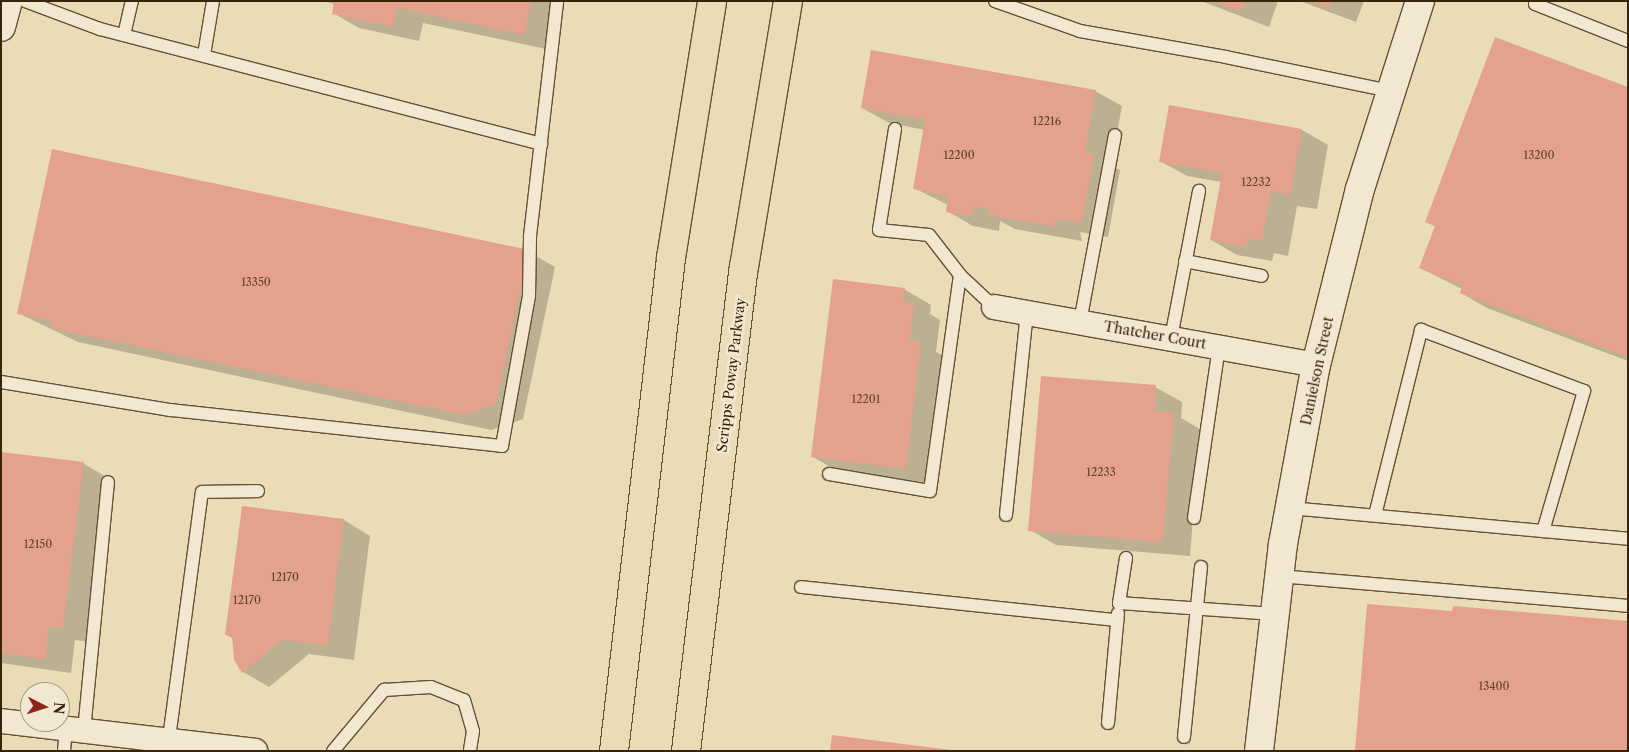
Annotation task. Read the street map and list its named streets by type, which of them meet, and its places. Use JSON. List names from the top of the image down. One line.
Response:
{"streets":{"main road":["Scripps Poway Parkway"],"street":["Thatcher Court","Danielson Street"]},"crossings":[["Thatcher Court","Danielson Street"]],"house_numbers":["12216","12200","13200","12232","13350","12201","12233","12150","12170","12170","13400"],"north":"right"}
